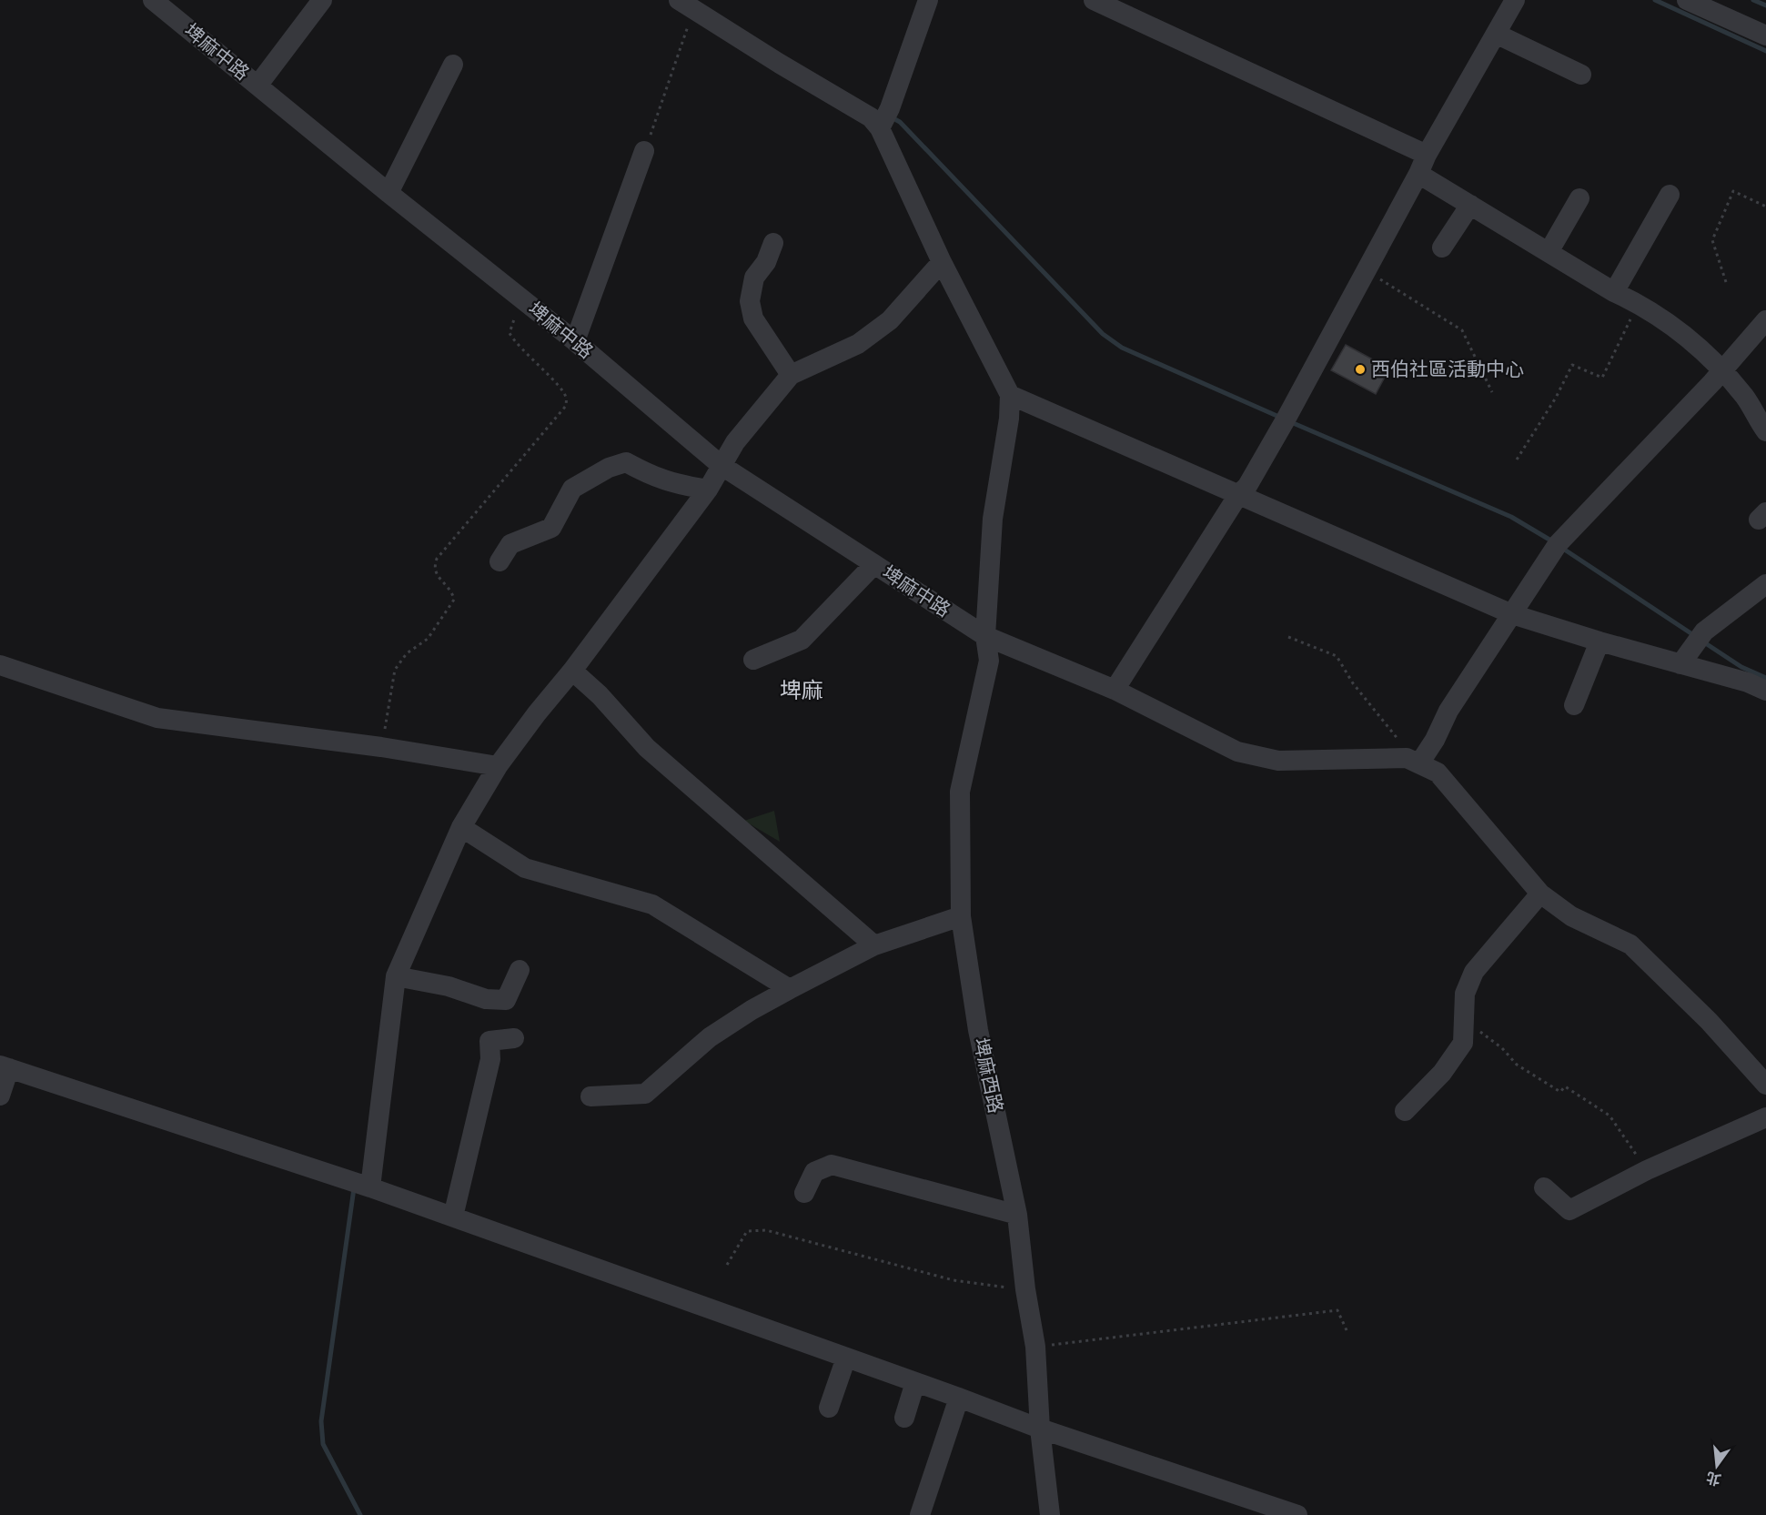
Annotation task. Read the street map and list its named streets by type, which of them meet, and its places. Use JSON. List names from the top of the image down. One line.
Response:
{"streets":{"street":["埤麻中路","埤麻西路"]},"crossings":[["埤麻中路","埤麻西路"]],"districts":["埤麻"],"places":["西伯社區活動中心"],"north":"bottom"}
